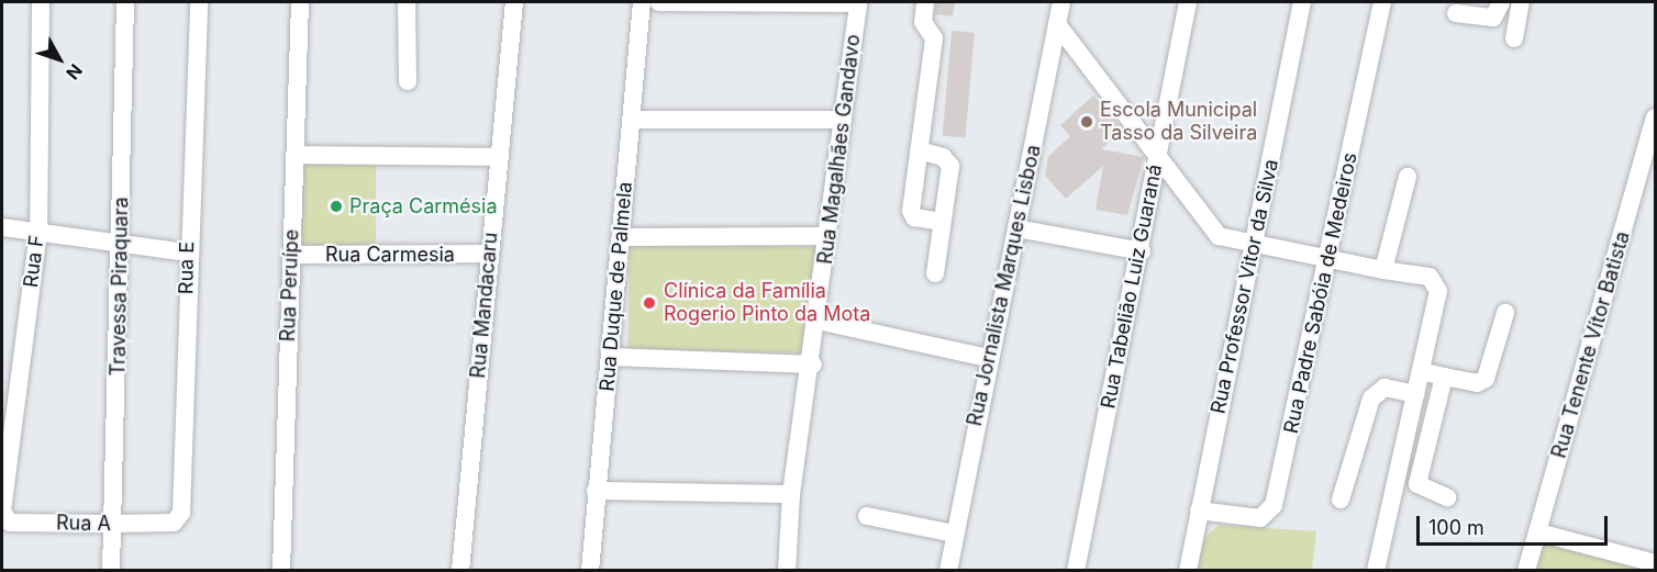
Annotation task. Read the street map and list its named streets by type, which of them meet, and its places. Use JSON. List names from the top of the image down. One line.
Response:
{"streets":{"street":["Rua Magalhães Gandavo","Rua Carmesia","Rua F","Rua E","Rua Peruípe","Rua Jornalista Marques Lisboa","Travessa Piraquara","Rua Duque de Palmela","Rua Tabelião Luiz Guaraná","Rua Professor Vitor da Silva","Rua Padre Sabóia de Medeiros","Rua Mandacaru","Rua Tenente Vítor Batista","Rua A"]},"crossings":[["Rua Carmesia","Rua Peruípe"],["Rua Carmesia","Rua Mandacaru"],["Rua F","Rua A"],["Rua E","Rua A"],["Travessa Piraquara","Rua A"],["Rua Professor Vitor da Silva","Rua Padre Sabóia de Medeiros"]],"places":["Escola Municipal Tasso da Silveira","Praça Carmésia","Clínica da Família Rogerio Pinto da Mota"],"scale_bar":"100 m","north":"bottom right"}
